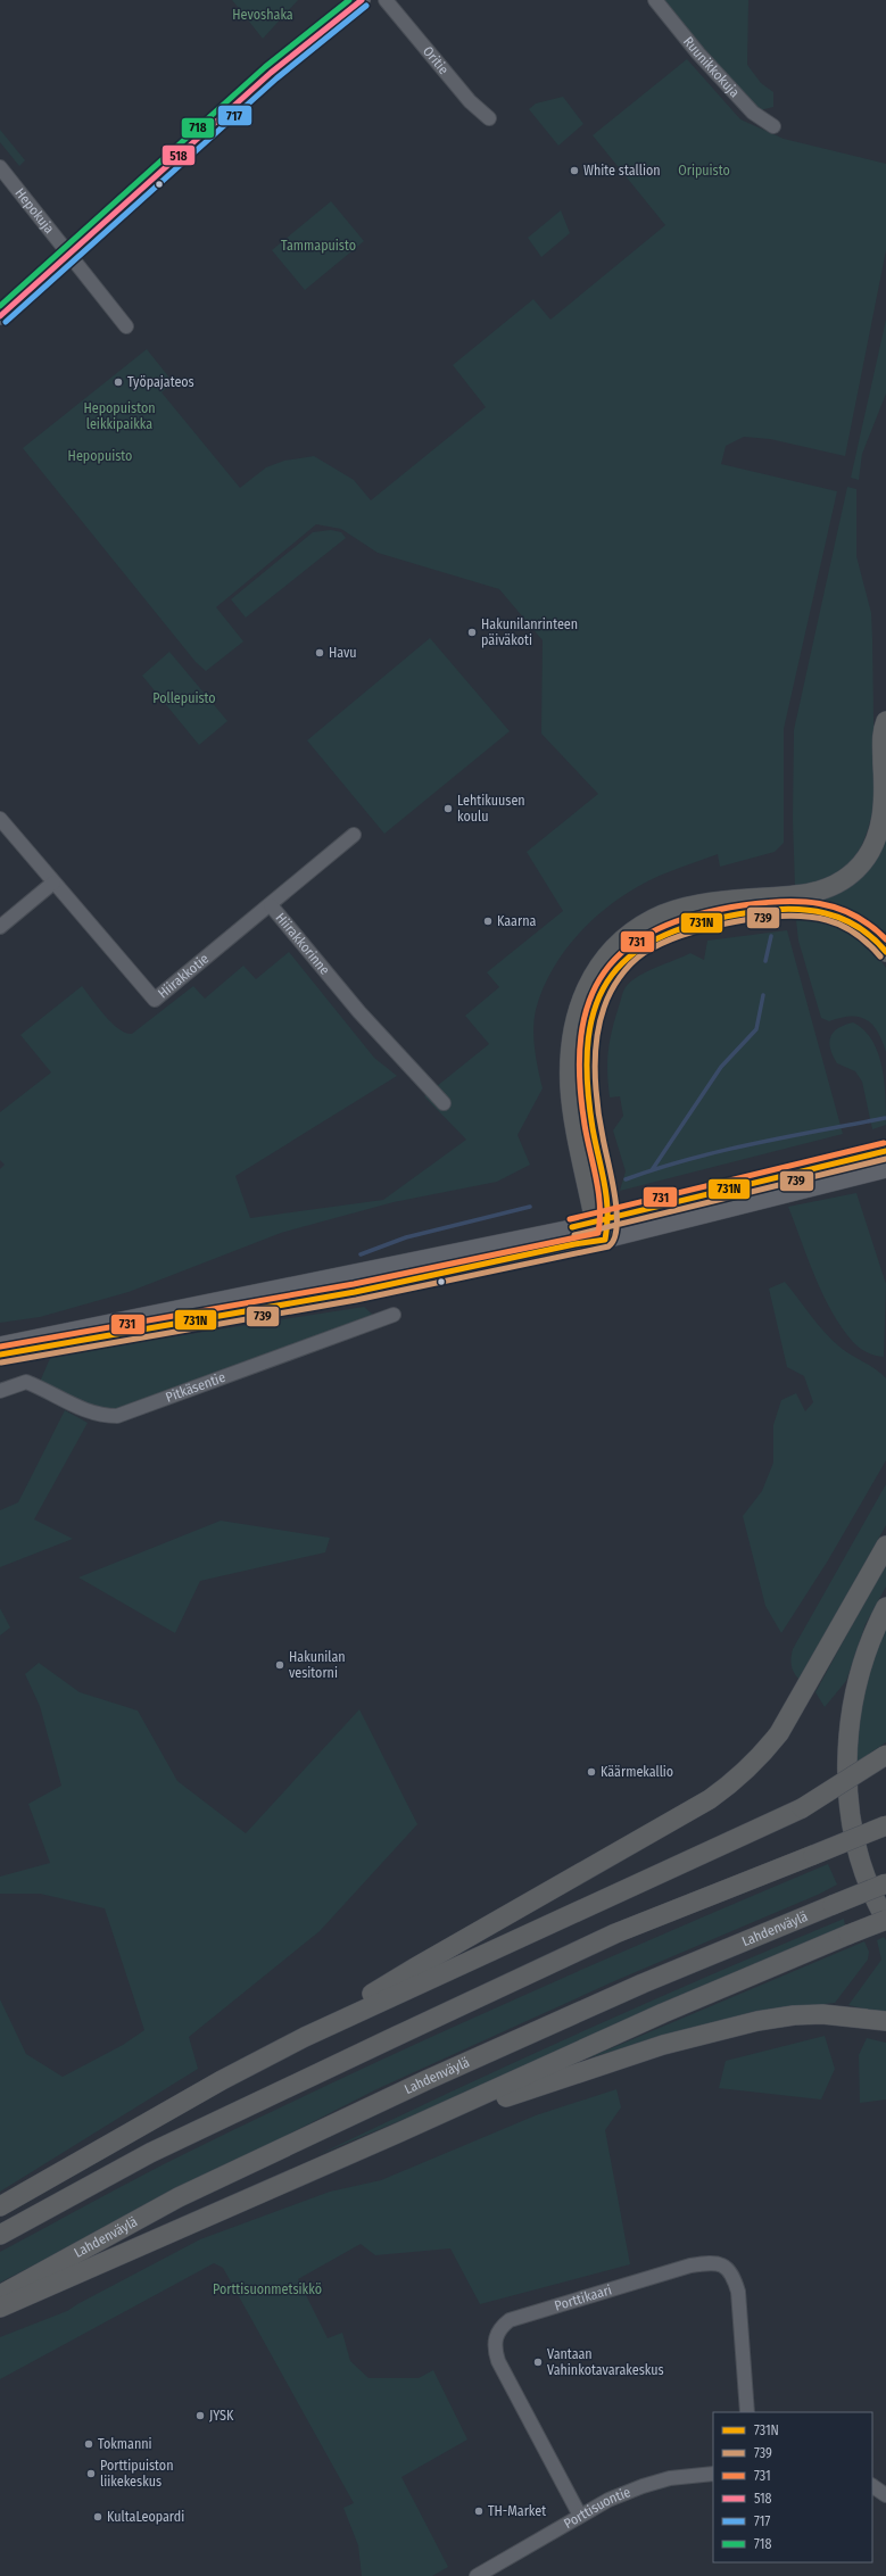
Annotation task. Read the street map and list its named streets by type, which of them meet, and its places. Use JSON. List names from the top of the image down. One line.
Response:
{"streets":{"highway":["Lahdenväylä"],"street":["Oritie","Ruunikkokuja","Hepokuja","Hiirakkorinne","Hiirakkotie","Pitkäsentie","Porttikaari","Porttisuontie"]},"crossings":[["Hiirakkorinne","Hiirakkotie"],["Porttikaari","Porttisuontie"]],"parks":["Hevoshaka","Oripuisto","Tammapuisto","Hepopuiston leikkipaikka","Hepopuisto","Pollepuisto","Porttisuonmetsikkö"],"places":["White stallion","Työpajateos","Hakunilanrinteen päiväkoti","Havu","Lehtikuusen koulu","Kaarna","Hakunilan vesitorni","Käärmekallio","Vantaan Vahinkotavarakeskus","JYSK","Tokmanni","Porttipuiston liikekeskus","TH-Market","KultaLeopardi"],"lines":["transit line 518","transit line 718","transit line 717","transit line 731","transit line 731N","transit line 739"],"legend":["731N","739","731","518","717","718"]}
